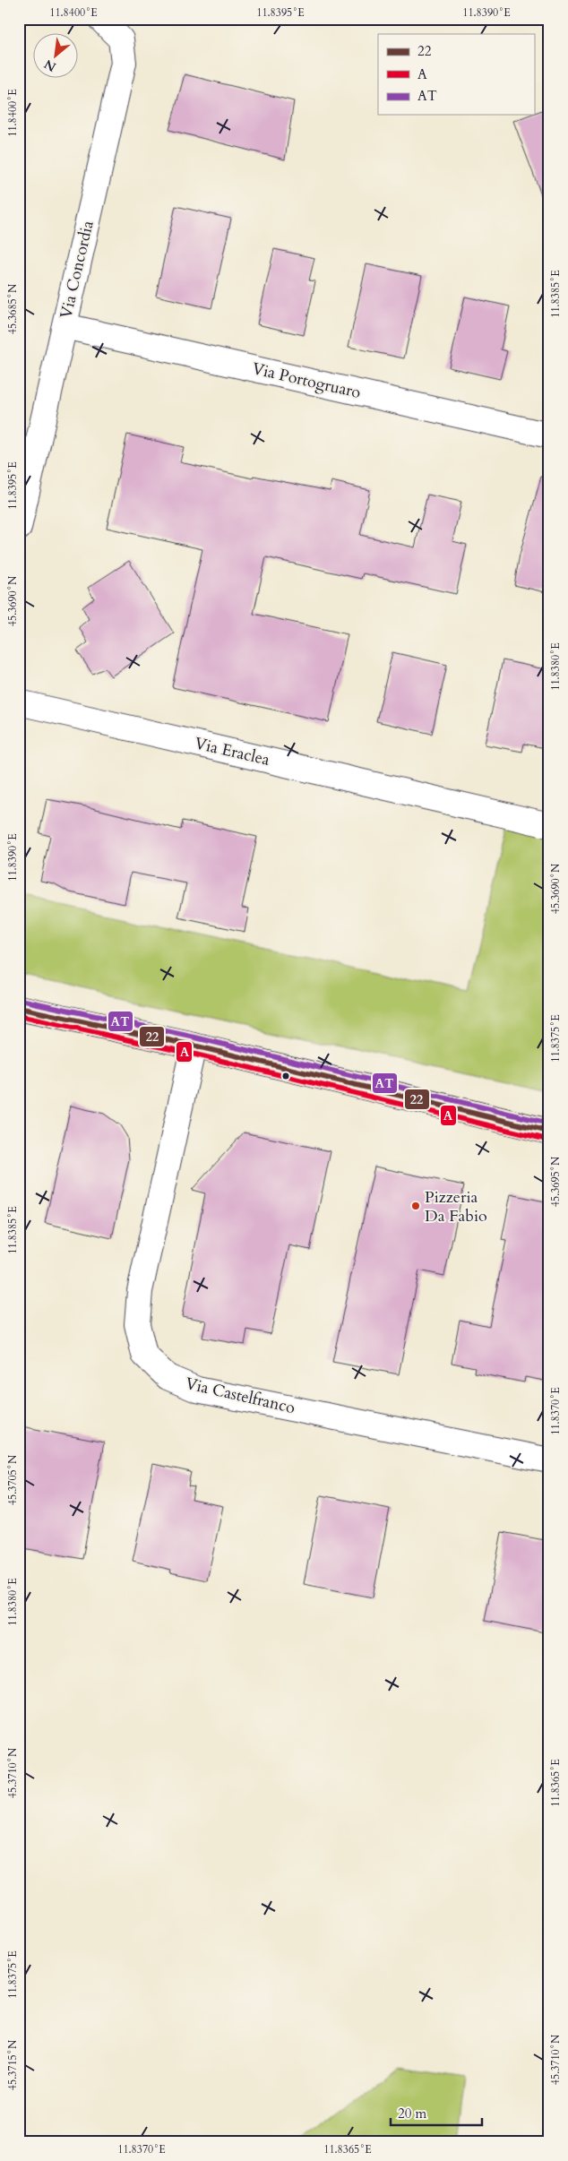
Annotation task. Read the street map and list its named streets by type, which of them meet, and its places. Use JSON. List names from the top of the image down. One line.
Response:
{"streets":{"street":["Via Concordia","Via Portogruaro","Via Eraclea","Via Castelfranco"]},"crossings":[["Via Concordia","Via Portogruaro"]],"places":["Pizzeria Da Fabio"],"lines":["transit line AT","transit line 22","transit line A"],"legend":["22","A","AT"],"scale_bar":"20 m","north":"bottom left","coordinates":["11.8400°E","11.8395°E","11.8390°E","11.8385°E","45.3685°N","45.3690°N","11.8380°E","11.8375°E","45.3695°N","11.8370°E","45.3705°N","45.3710°N","11.8365°E","45.3715°N"]}
